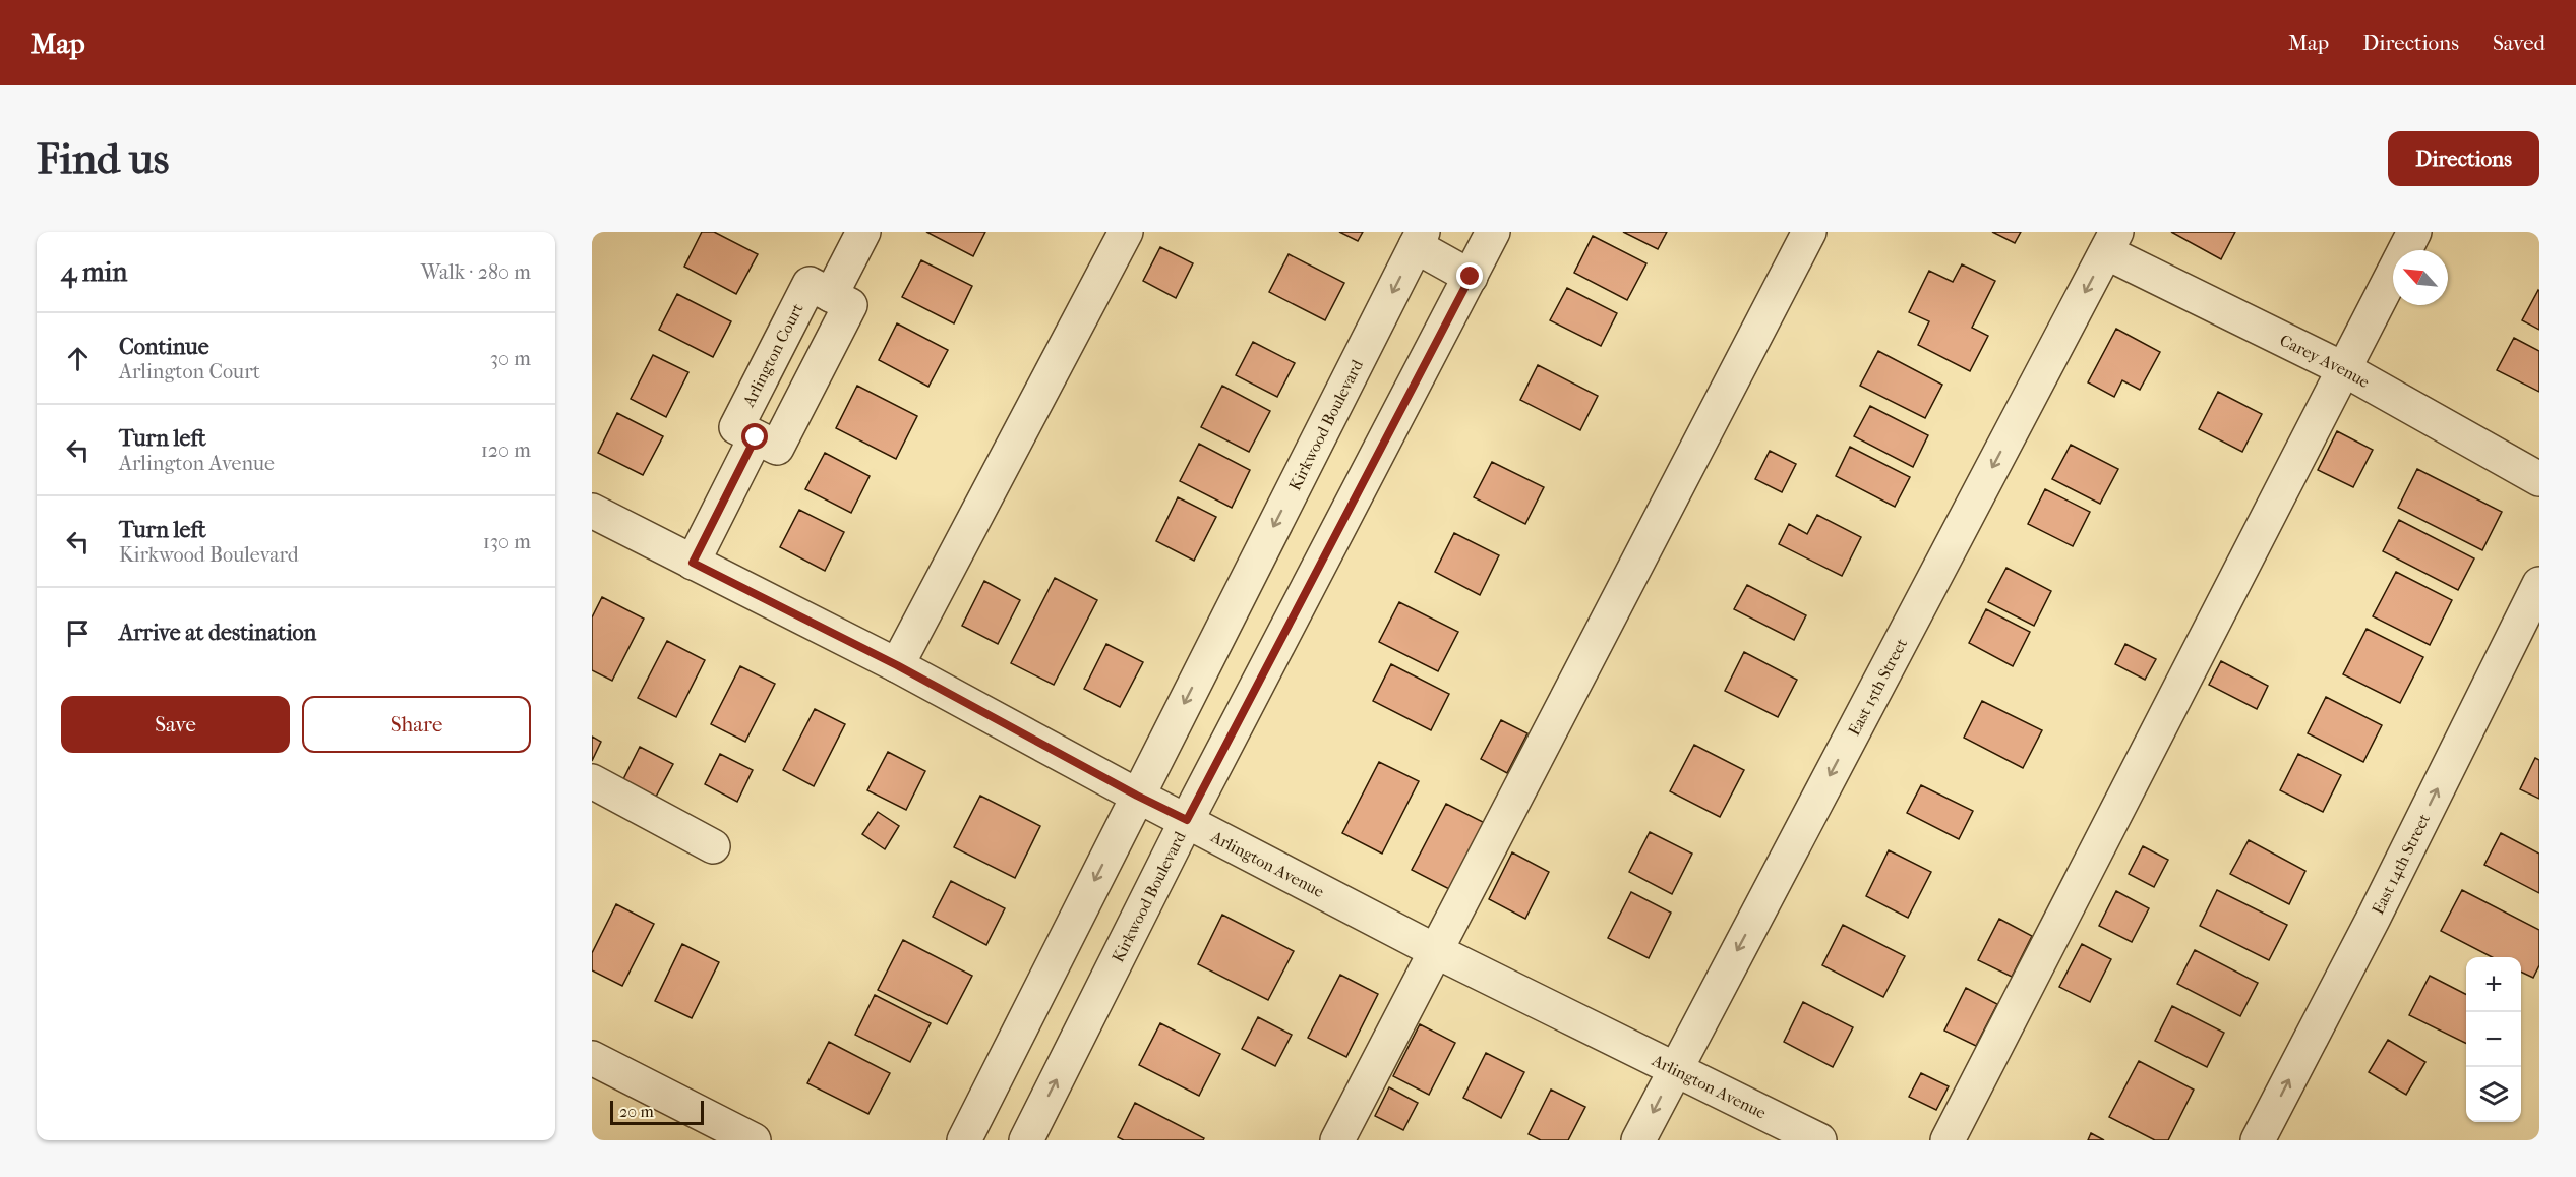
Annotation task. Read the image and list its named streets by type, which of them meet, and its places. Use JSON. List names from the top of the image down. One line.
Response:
{"streets":{"street":["Arlington Court","Carey Avenue","Kirkwood Boulevard","East 15th Street","Arlington Avenue","East 14th Street"]},"crossings":[["Carey Avenue","East 15th Street"],["Kirkwood Boulevard","Arlington Avenue"],["East 15th Street","Arlington Avenue"]],"scale_bar":"20 m","north":"top left","page":{"header":"Map","nav":["Map","Directions","Saved"],"buttons":["Directions",["Save","Share"]],"title":"Find us","heading":["4 min","Walk · 280 m"],"list":[["Continue","Arlington Court","30 m"],["Turn left","Arlington Avenue","120 m"],["Turn left","Kirkwood Boulevard","130 m"],"Arrive at destination"],"map_buttons":["+","−"],"scale":"20 m"}}
